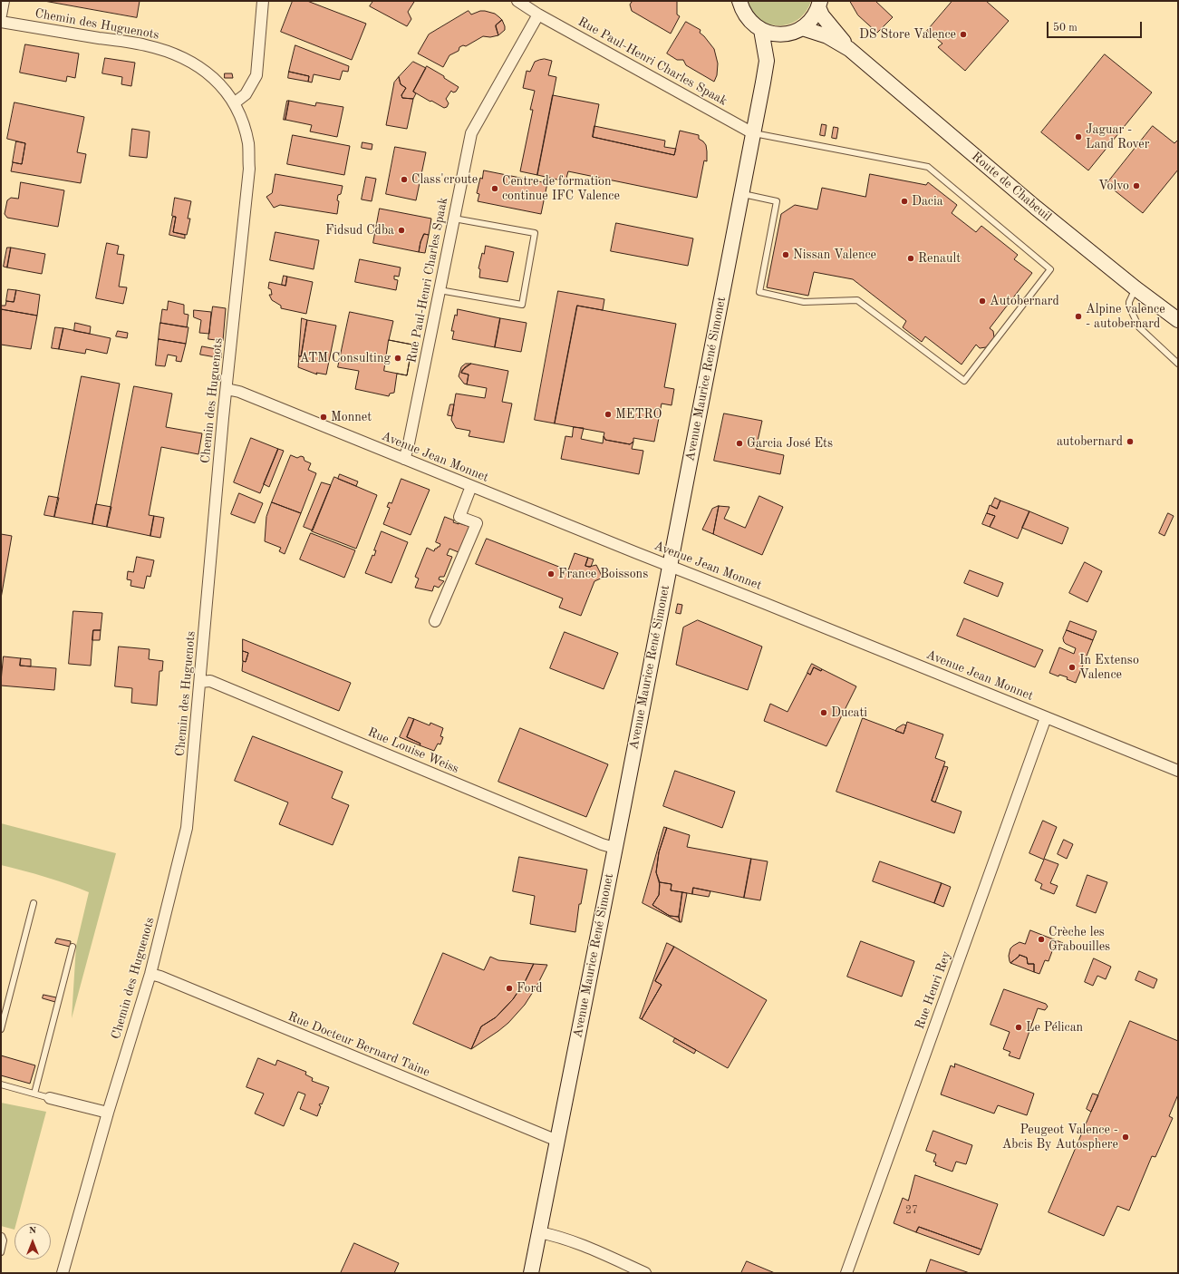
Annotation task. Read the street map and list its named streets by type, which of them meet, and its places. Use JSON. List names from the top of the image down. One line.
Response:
{"streets":{"street":["Chemin des Huguenots","Rue Paul-Henri Charles Spaak","Route de Chabeuil","Avenue Maurice René Simonet","Avenue Jean Monnet","Rue Louise Weiss","Rue Henri Rey","Rue Docteur Bernard Taine"]},"crossings":[["Chemin des Huguenots","Avenue Jean Monnet"],["Chemin des Huguenots","Rue Louise Weiss"],["Chemin des Huguenots","Rue Docteur Bernard Taine"],["Rue Paul-Henri Charles Spaak","Avenue Maurice René Simonet"],["Rue Paul-Henri Charles Spaak","Avenue Jean Monnet"],["Avenue Maurice René Simonet","Avenue Jean Monnet"],["Avenue Maurice René Simonet","Rue Louise Weiss"],["Avenue Maurice René Simonet","Rue Docteur Bernard Taine"],["Avenue Jean Monnet","Rue Henri Rey"]],"places":["DS Store Valence","Jaguar - Land Rover","Class'croute","Volvo","Centre de formation continue IFC Valence","Dacia","Fidsud Cdba","Nissan Valence","Renault","Autobernard","Alpine valence - autobernard","ATM Consulting","METRO","Monnet","autobernard","Garcia José Ets","France Boissons","In Extenso Valence","Ducati","Crèche les Grabouilles","Ford","Le Pélican","Peugeot Valence - Abcis By Autosphere"],"house_numbers":["27"],"scale_bar":"50 m","north":"top"}
